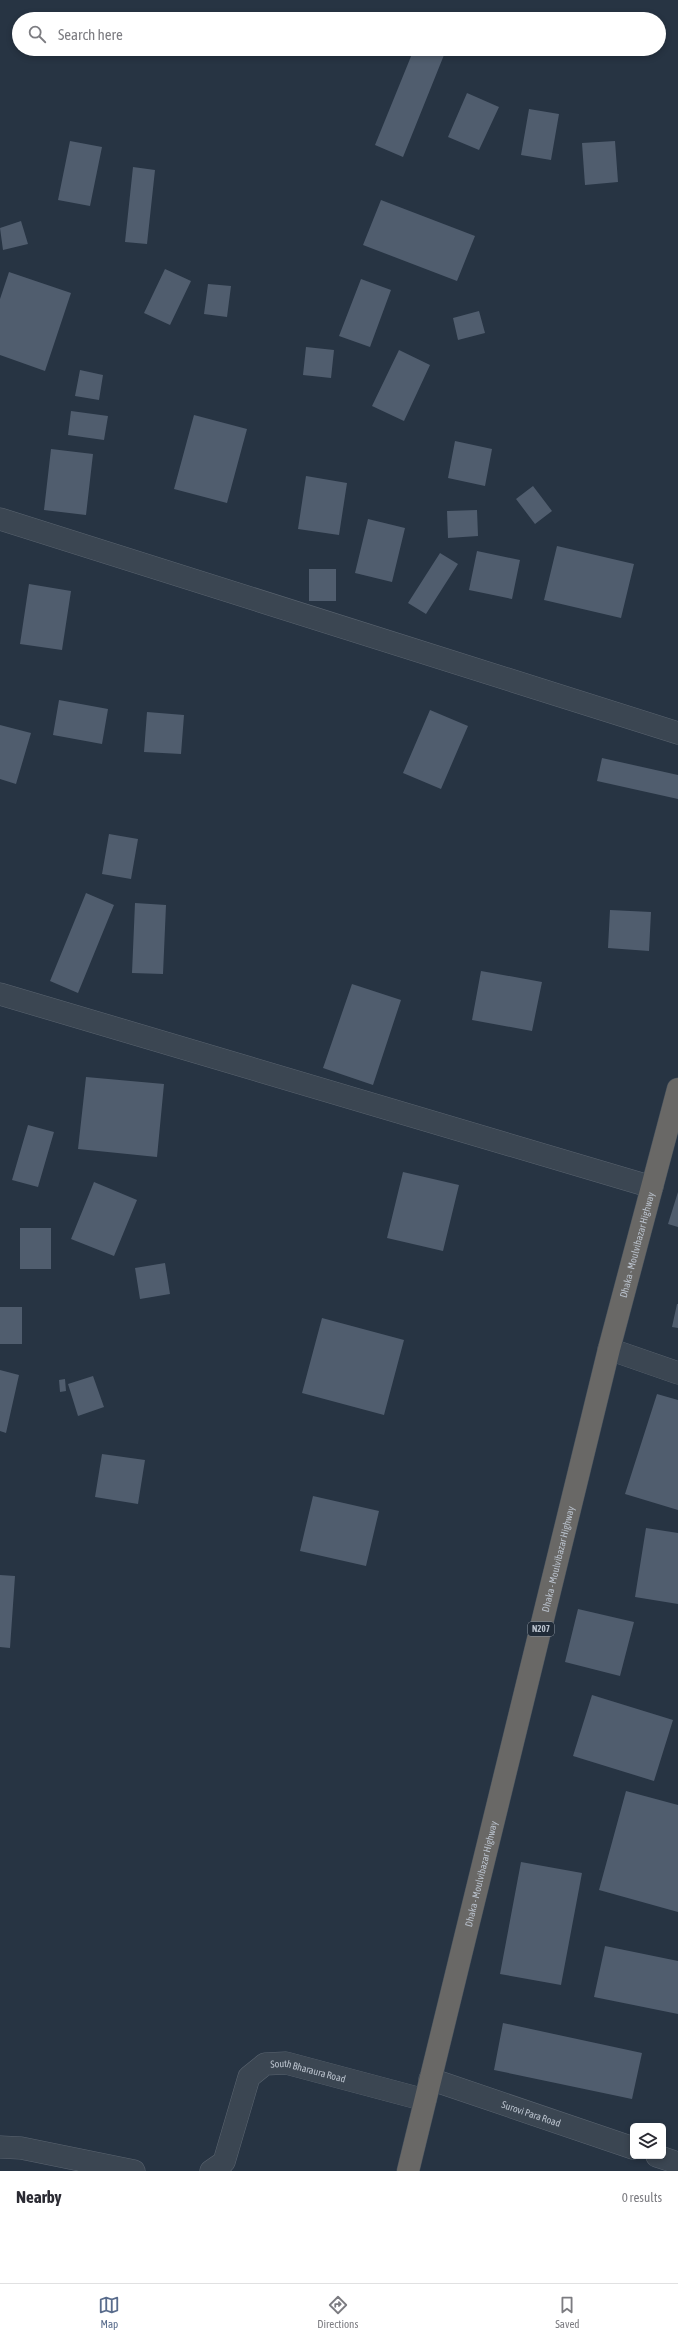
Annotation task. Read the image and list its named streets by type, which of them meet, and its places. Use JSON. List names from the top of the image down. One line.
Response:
{"streets":{"highway":["Dhaka - Moulvibazar Highway","N207"],"street":["South Bharaura Road","Surovi Para Road"]},"crossings":[["Dhaka - Moulvibazar Highway","South Bharaura Road"],["Dhaka - Moulvibazar Highway","Surovi Para Road"]],"page":{"search":"Search here","heading":["Nearby","0 results"],"nav":["Map","Directions","Saved"]}}
